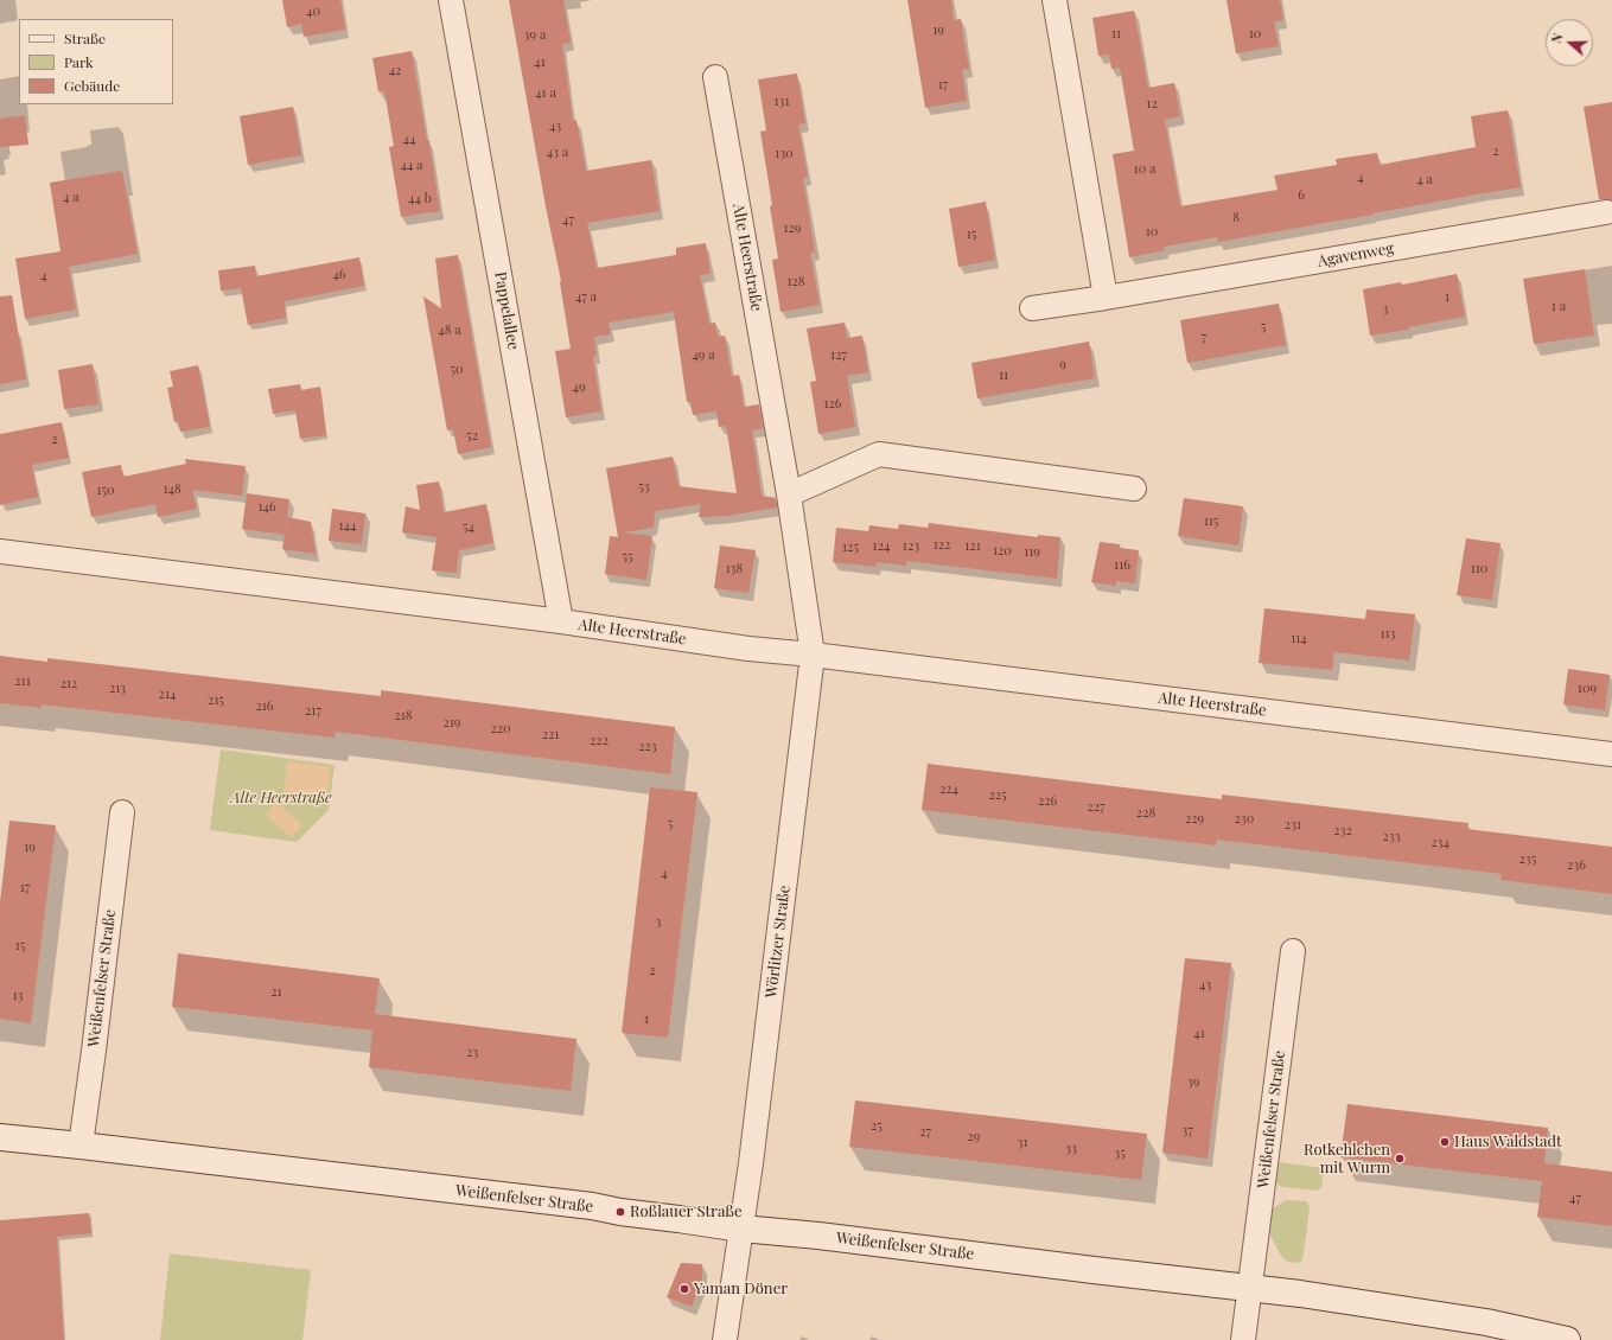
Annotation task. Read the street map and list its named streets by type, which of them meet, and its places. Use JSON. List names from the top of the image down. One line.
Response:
{"streets":{"street":["Agavenweg","Alte Heerstraße","Pappelallee","Wörlitzer Straße","Weißenfelser Straße"]},"crossings":[["Alte Heerstraße","Pappelallee"],["Alte Heerstraße","Wörlitzer Straße"],["Wörlitzer Straße","Weißenfelser Straße"]],"parks":["Alte Heerstraße"],"places":["Haus Waldstadt","Rotkehlchen mit Wurm","Roßlauer Straße","Yaman Döner"],"house_numbers":["40","19","11","10","39 a","41","42","17","41 a","131","12","43","44","2","43 a","130","44 a","10 a","4","4 a","6","4 a","44 b","8","47","129","10","15","46","4","128","47 a","1","1 a","3","5","48 a","7","49 a","127","9","50","11","49","126","52","2","53","148","150","146","115","144","54","122","124","123","121","125","120","119","55","116","138","110","113","114","211","212","213","109","214","215","216","217","218","219","220","221","222","223","224","225","226","227","228","229","230","5","231","232","233","234","19","235","236","4","17","3","15","2","43","21","13","1","41","23","39","25","37","27","29","31","33","35","47"],"legend":["Straße","Park","Gebäude"],"north":"left"}
